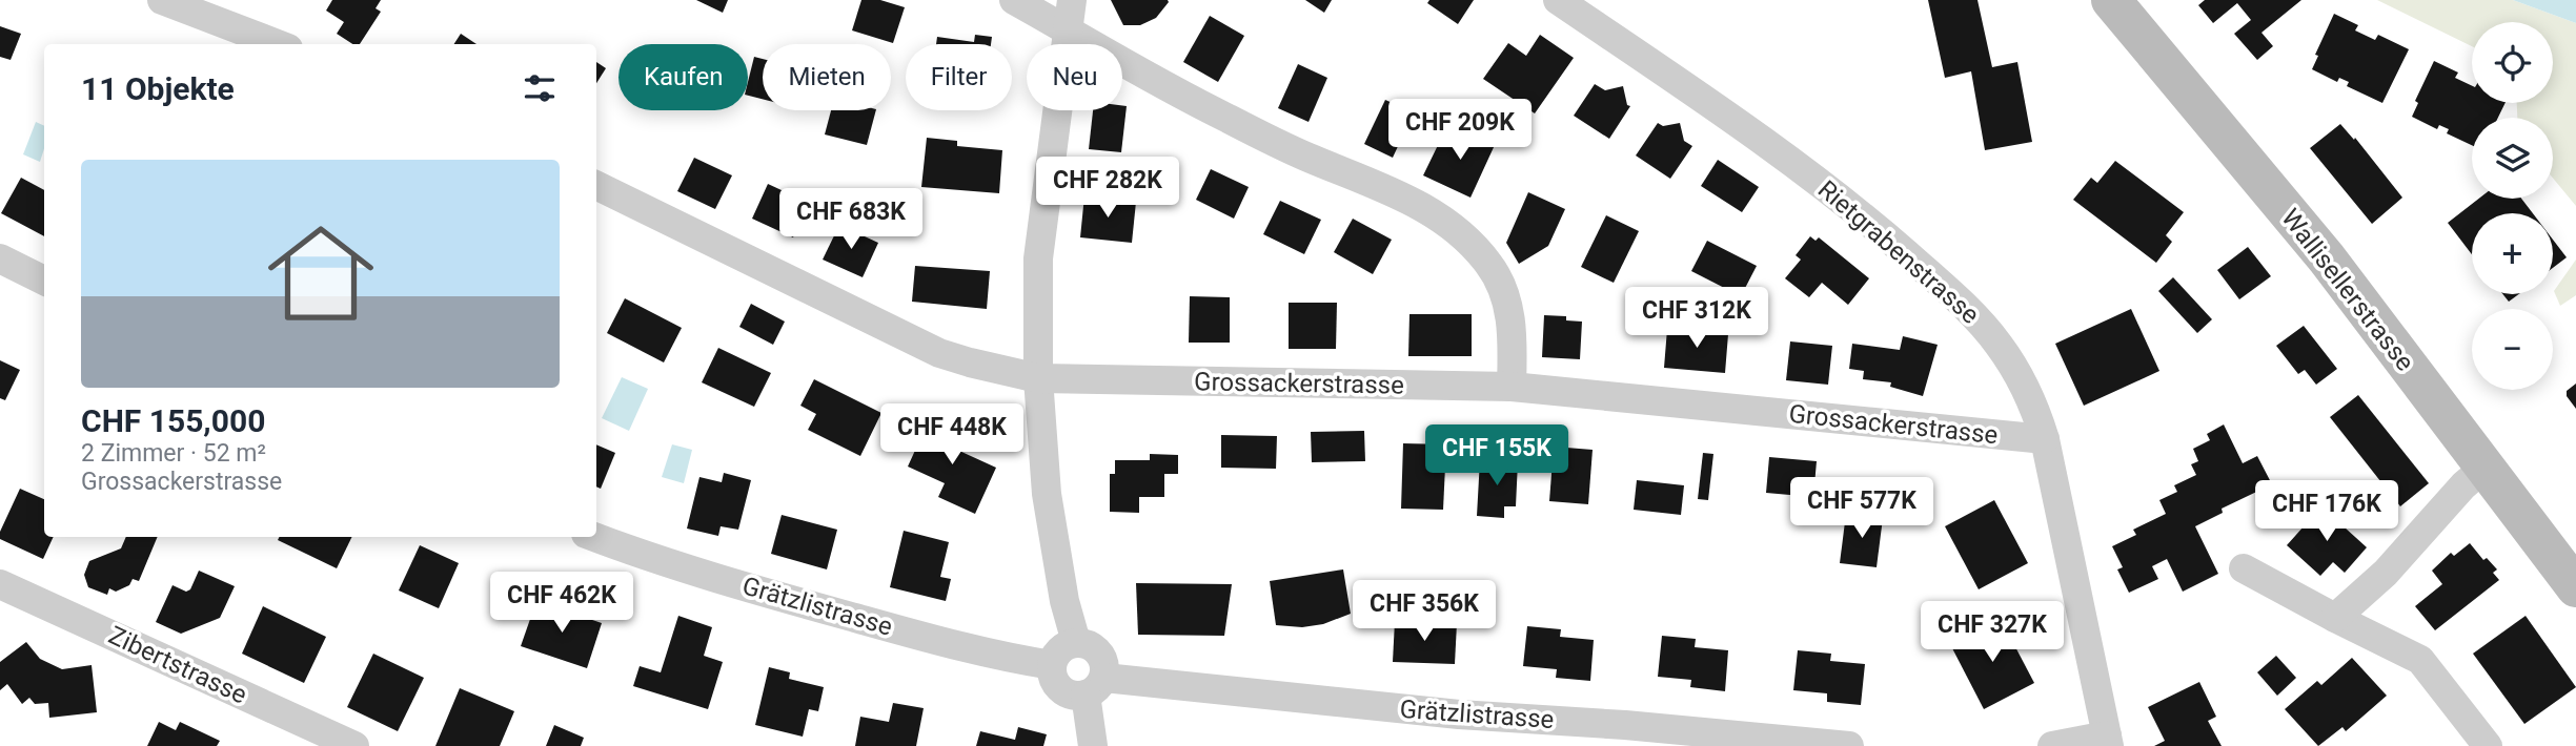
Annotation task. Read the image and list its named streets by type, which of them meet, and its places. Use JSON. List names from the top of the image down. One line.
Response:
{"streets":{"main road":["Wallisellerstrasse"],"street":["Rietgrabenstrasse","Grossackerstrasse","Grätzlistrasse","Zibertstrasse"]},"crossings":[["Rietgrabenstrasse","Grossackerstrasse"]],"page":{"map_buttons":["+","−"],"chip":["Kaufen","Mieten","Filter","Neu"],"heading":"11 Objekte","price":["CHF 209K","CHF 282K","CHF 683K","CHF 312K","CHF 448K","CHF 155K","CHF 577K","CHF 176K","CHF 462K","CHF 356K","CHF 327K"],"list":[{"name":"CHF 155,000","note":"2 Zimmer · 52 m² · Grossackerstrasse"}]}}
